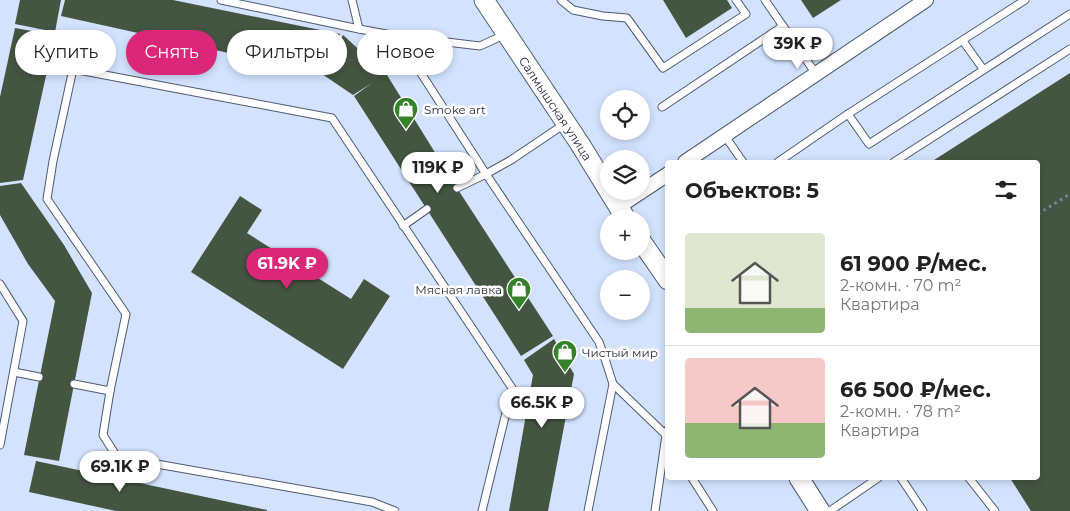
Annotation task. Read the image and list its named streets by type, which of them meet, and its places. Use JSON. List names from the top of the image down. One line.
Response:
{"streets":{"main road":["Салмышская улица"]},"places":{"shop":["Smoke art","Мясная лавка","Чистый мир"]},"page":{"price":["39K ₽","119K ₽","61.9K ₽","66.5K ₽","69.1K ₽"],"chip":["Купить","Снять","Фильтры","Новое"],"map_buttons":["+","−"],"heading":"Объектов: 5","list":[{"name":"61 900 ₽/мес.","note":"2-комн. · 70 m² · Квартира"},{"name":"66 500 ₽/мес.","note":"2-комн. · 78 m² · Квартира"}]}}
